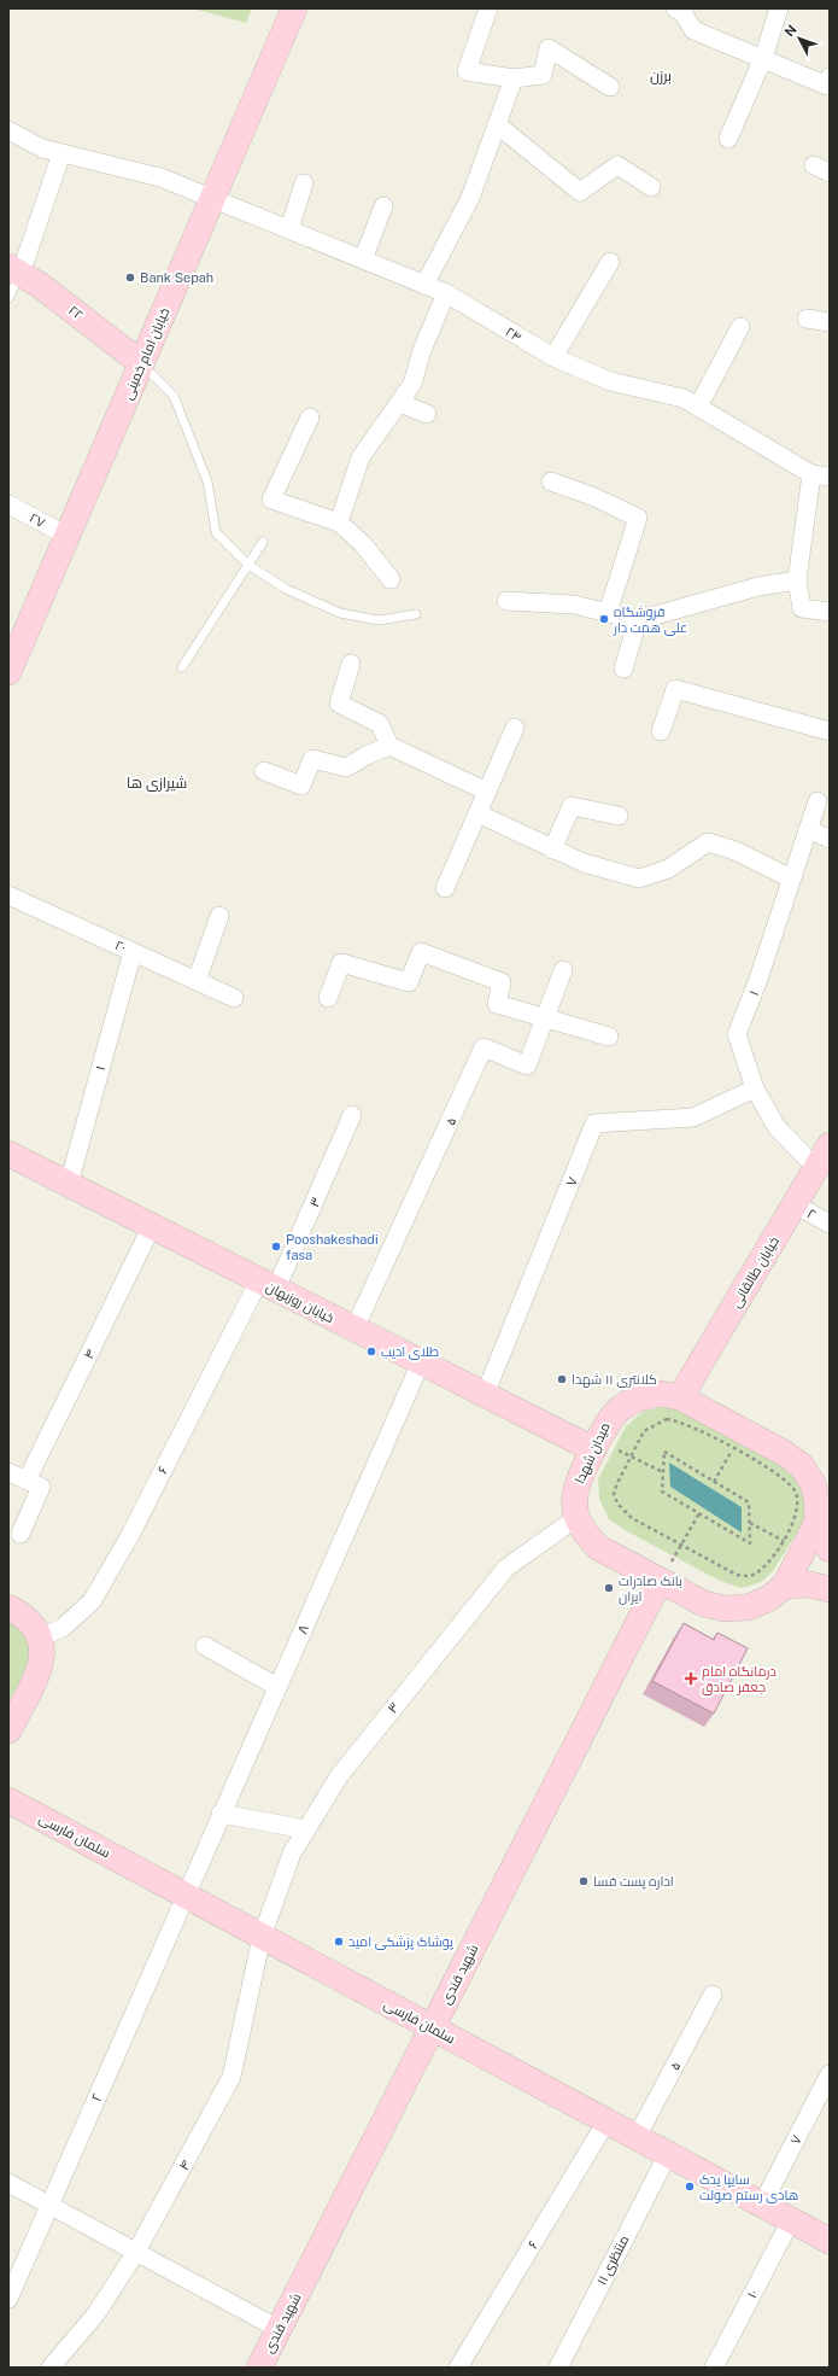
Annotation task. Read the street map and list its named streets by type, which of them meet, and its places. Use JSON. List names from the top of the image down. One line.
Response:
{"streets":{"street":["۲۲","۲۴","خیابان امام خمینی","۲۷","۲۰","۱","۵","۷","۳","۲","خیابان طالقانی","خیابان روزبهان","۴","میدان شهدا","۶","۸","سلمان فارسی","شهید قندی","منتظری ۱۱","۱۰"]},"crossings":[["۲۲","خیابان امام خمینی"],["۲۴","خیابان امام خمینی"],["خیابان امام خمینی","۲۷"],["۲۰","۱"],["۱","۷"],["۱","خیابان طالقانی"],["۱","خیابان روزبهان"],["۵","خیابان روزبهان"],["۵","سلمان فارسی"],["۷","خیابان روزبهان"],["۷","سلمان فارسی"],["۳","خیابان روزبهان"],["۳","۴"],["۳","میدان شهدا"],["۳","۶"],["۳","سلمان فارسی"],["۲","خیابان طالقانی"],["۲","۸"],["۲","سلمان فارسی"],["خیابان طالقانی","میدان شهدا"],["خیابان روزبهان","۴"],["خیابان روزبهان","میدان شهدا"],["خیابان روزبهان","۶"],["خیابان روزبهان","۸"],["۴","سلمان فارسی"],["میدان شهدا","شهید قندی"],["۶","سلمان فارسی"],["۸","سلمان فارسی"],["سلمان فارسی","شهید قندی"],["سلمان فارسی","منتظری ۱۱"],["سلمان فارسی","۱۰"]],"districts":["برزن","شیرازی ها"],"places":{"other":["Bank Sepah","فروشگاه علی همت دار","Pooshakeshadi fasa","طلای ادیب","کلانتری ۱۱ شهدا","بانک صادرات ایران","اداره پست فسا","پوشاک پزشکی امید","سایپا یدک هادی رستم صولت"],"health":["درمانگاه امام جعفر صادق"]},"north":"top left"}
